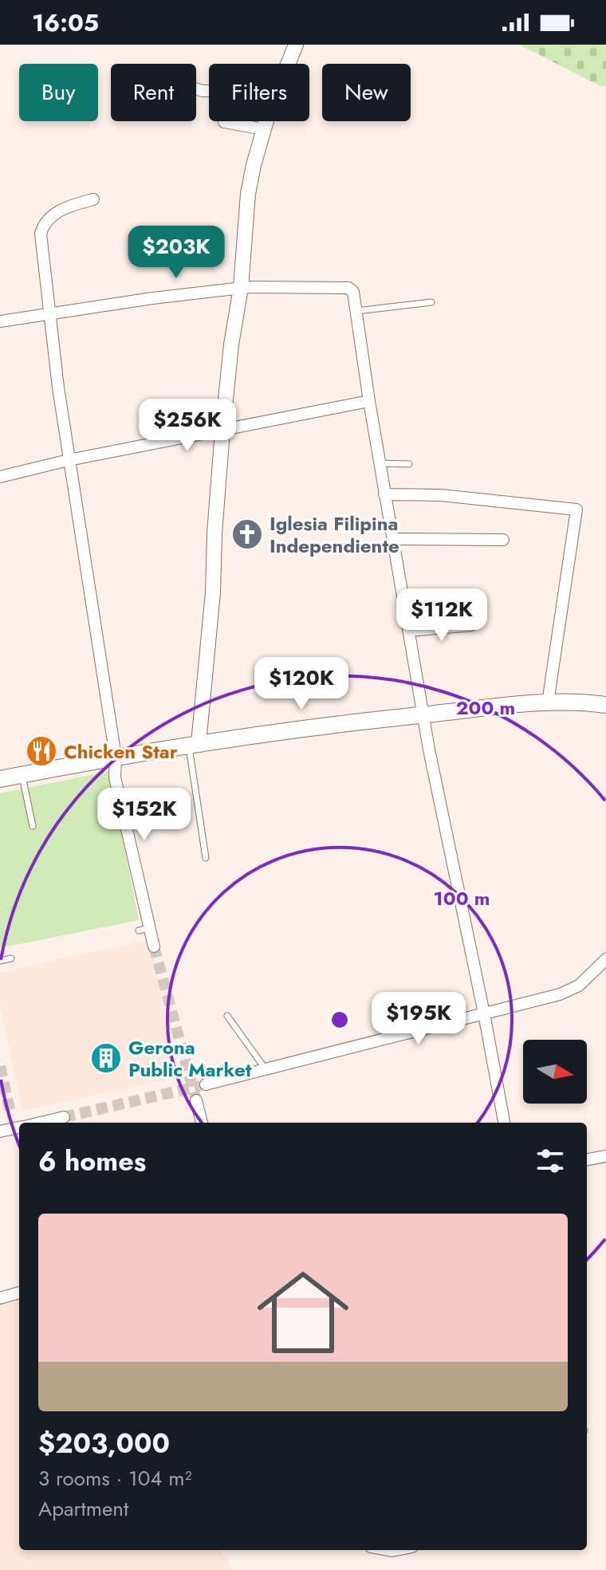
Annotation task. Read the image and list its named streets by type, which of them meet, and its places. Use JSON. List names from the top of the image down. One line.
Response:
{"places":{"church":["Iglesia Filipina Independiente"],"restaurant":["Chicken Star"],"building":["Gerona Public Market"]},"north":"right","page":{"status":"16:05","chip":["Buy","Rent","Filters","New"],"price":["$203K","$256K","$112K","$120K","$152K","$195K"],"heading":"6 homes","list":[{"name":"$203,000","note":"3 rooms · 104 m² · Apartment"}]},"rings":["200 m","100 m"]}
